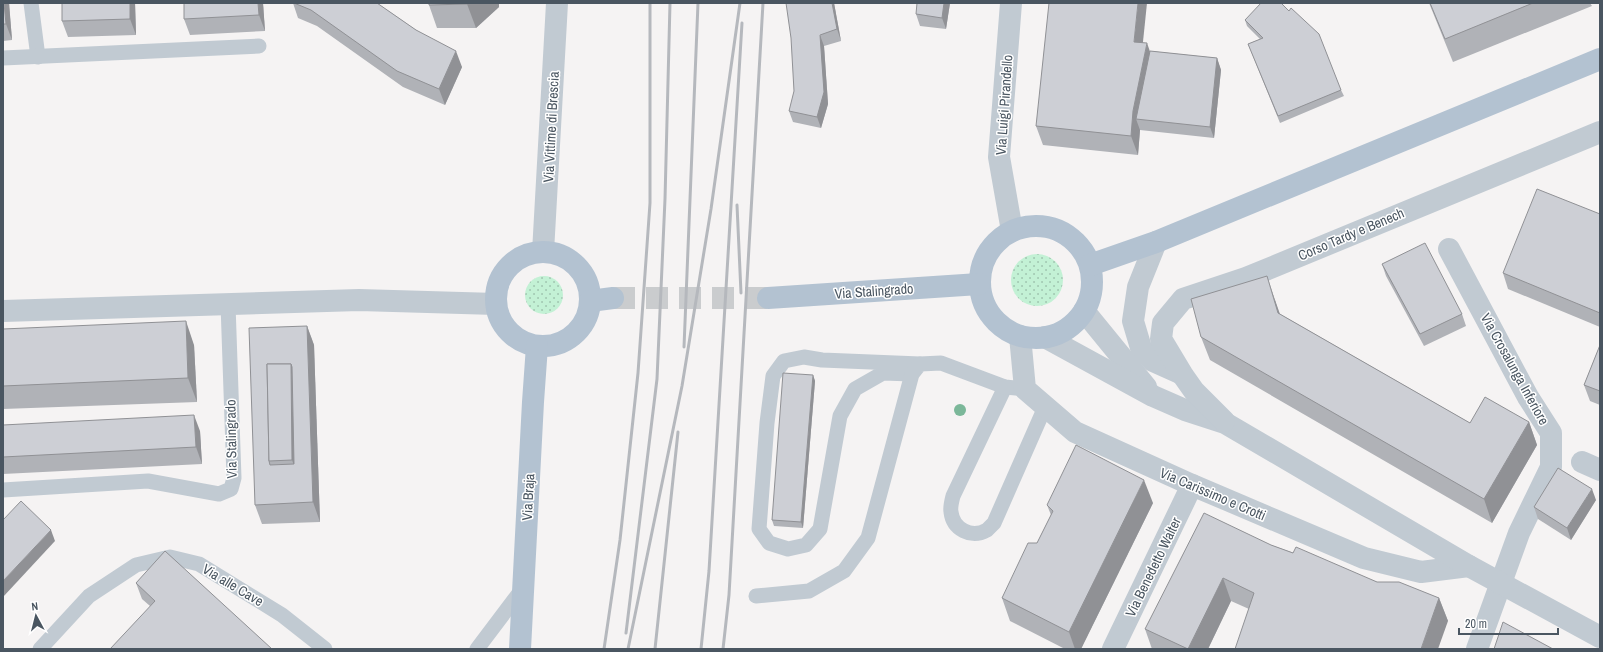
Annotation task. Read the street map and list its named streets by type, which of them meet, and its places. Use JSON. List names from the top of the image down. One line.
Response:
{"streets":{"main road":["Via Stalingrado","Via Braja"],"street":["Via Luigi Pirandello","Via Vittime di Brescia","Corso Tardy e Benech","Via Crosalunga Inferiore","Via Carissimo e Crotti","Via Benedetto Walter"],"lane":["Via alle Cave"]},"crossings":[["Via Luigi Pirandello","Via Stalingrado"],["Via Vittime di Brescia","Via Braja"],["Via Carissimo e Crotti","Via Benedetto Walter"]],"scale_bar":"20 m","north":"top"}
